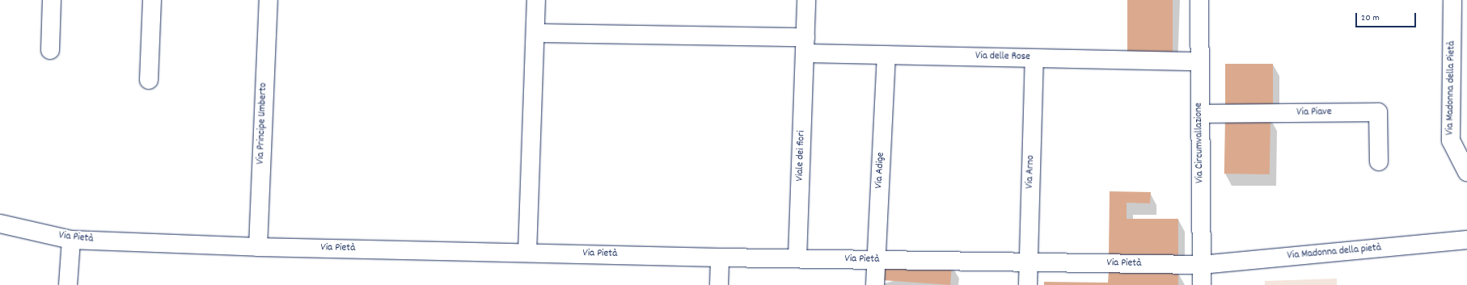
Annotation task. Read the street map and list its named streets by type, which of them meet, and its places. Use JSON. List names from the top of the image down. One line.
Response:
{"streets":{"street":["Via delle Rose","Via Madonna della Pietà","Via Piave","Via Principe Umberto","Via Circumvallazione","Viale dei fiori","Via Adige","Via Arno","Via Pietà","Via Madonna della pietà"]},"crossings":[["Via delle Rose","Via Circumvallazione"],["Via delle Rose","Viale dei fiori"],["Via delle Rose","Via Adige"],["Via delle Rose","Via Arno"],["Via Piave","Via Circumvallazione"],["Via Principe Umberto","Via Pietà"],["Via Circumvallazione","Via Pietà"],["Via Circumvallazione","Via Madonna della pietà"],["Viale dei fiori","Via Pietà"],["Via Adige","Via Pietà"],["Via Arno","Via Pietà"],["Via Pietà","Via Madonna della pietà"]],"scale_bar":"20 m"}
